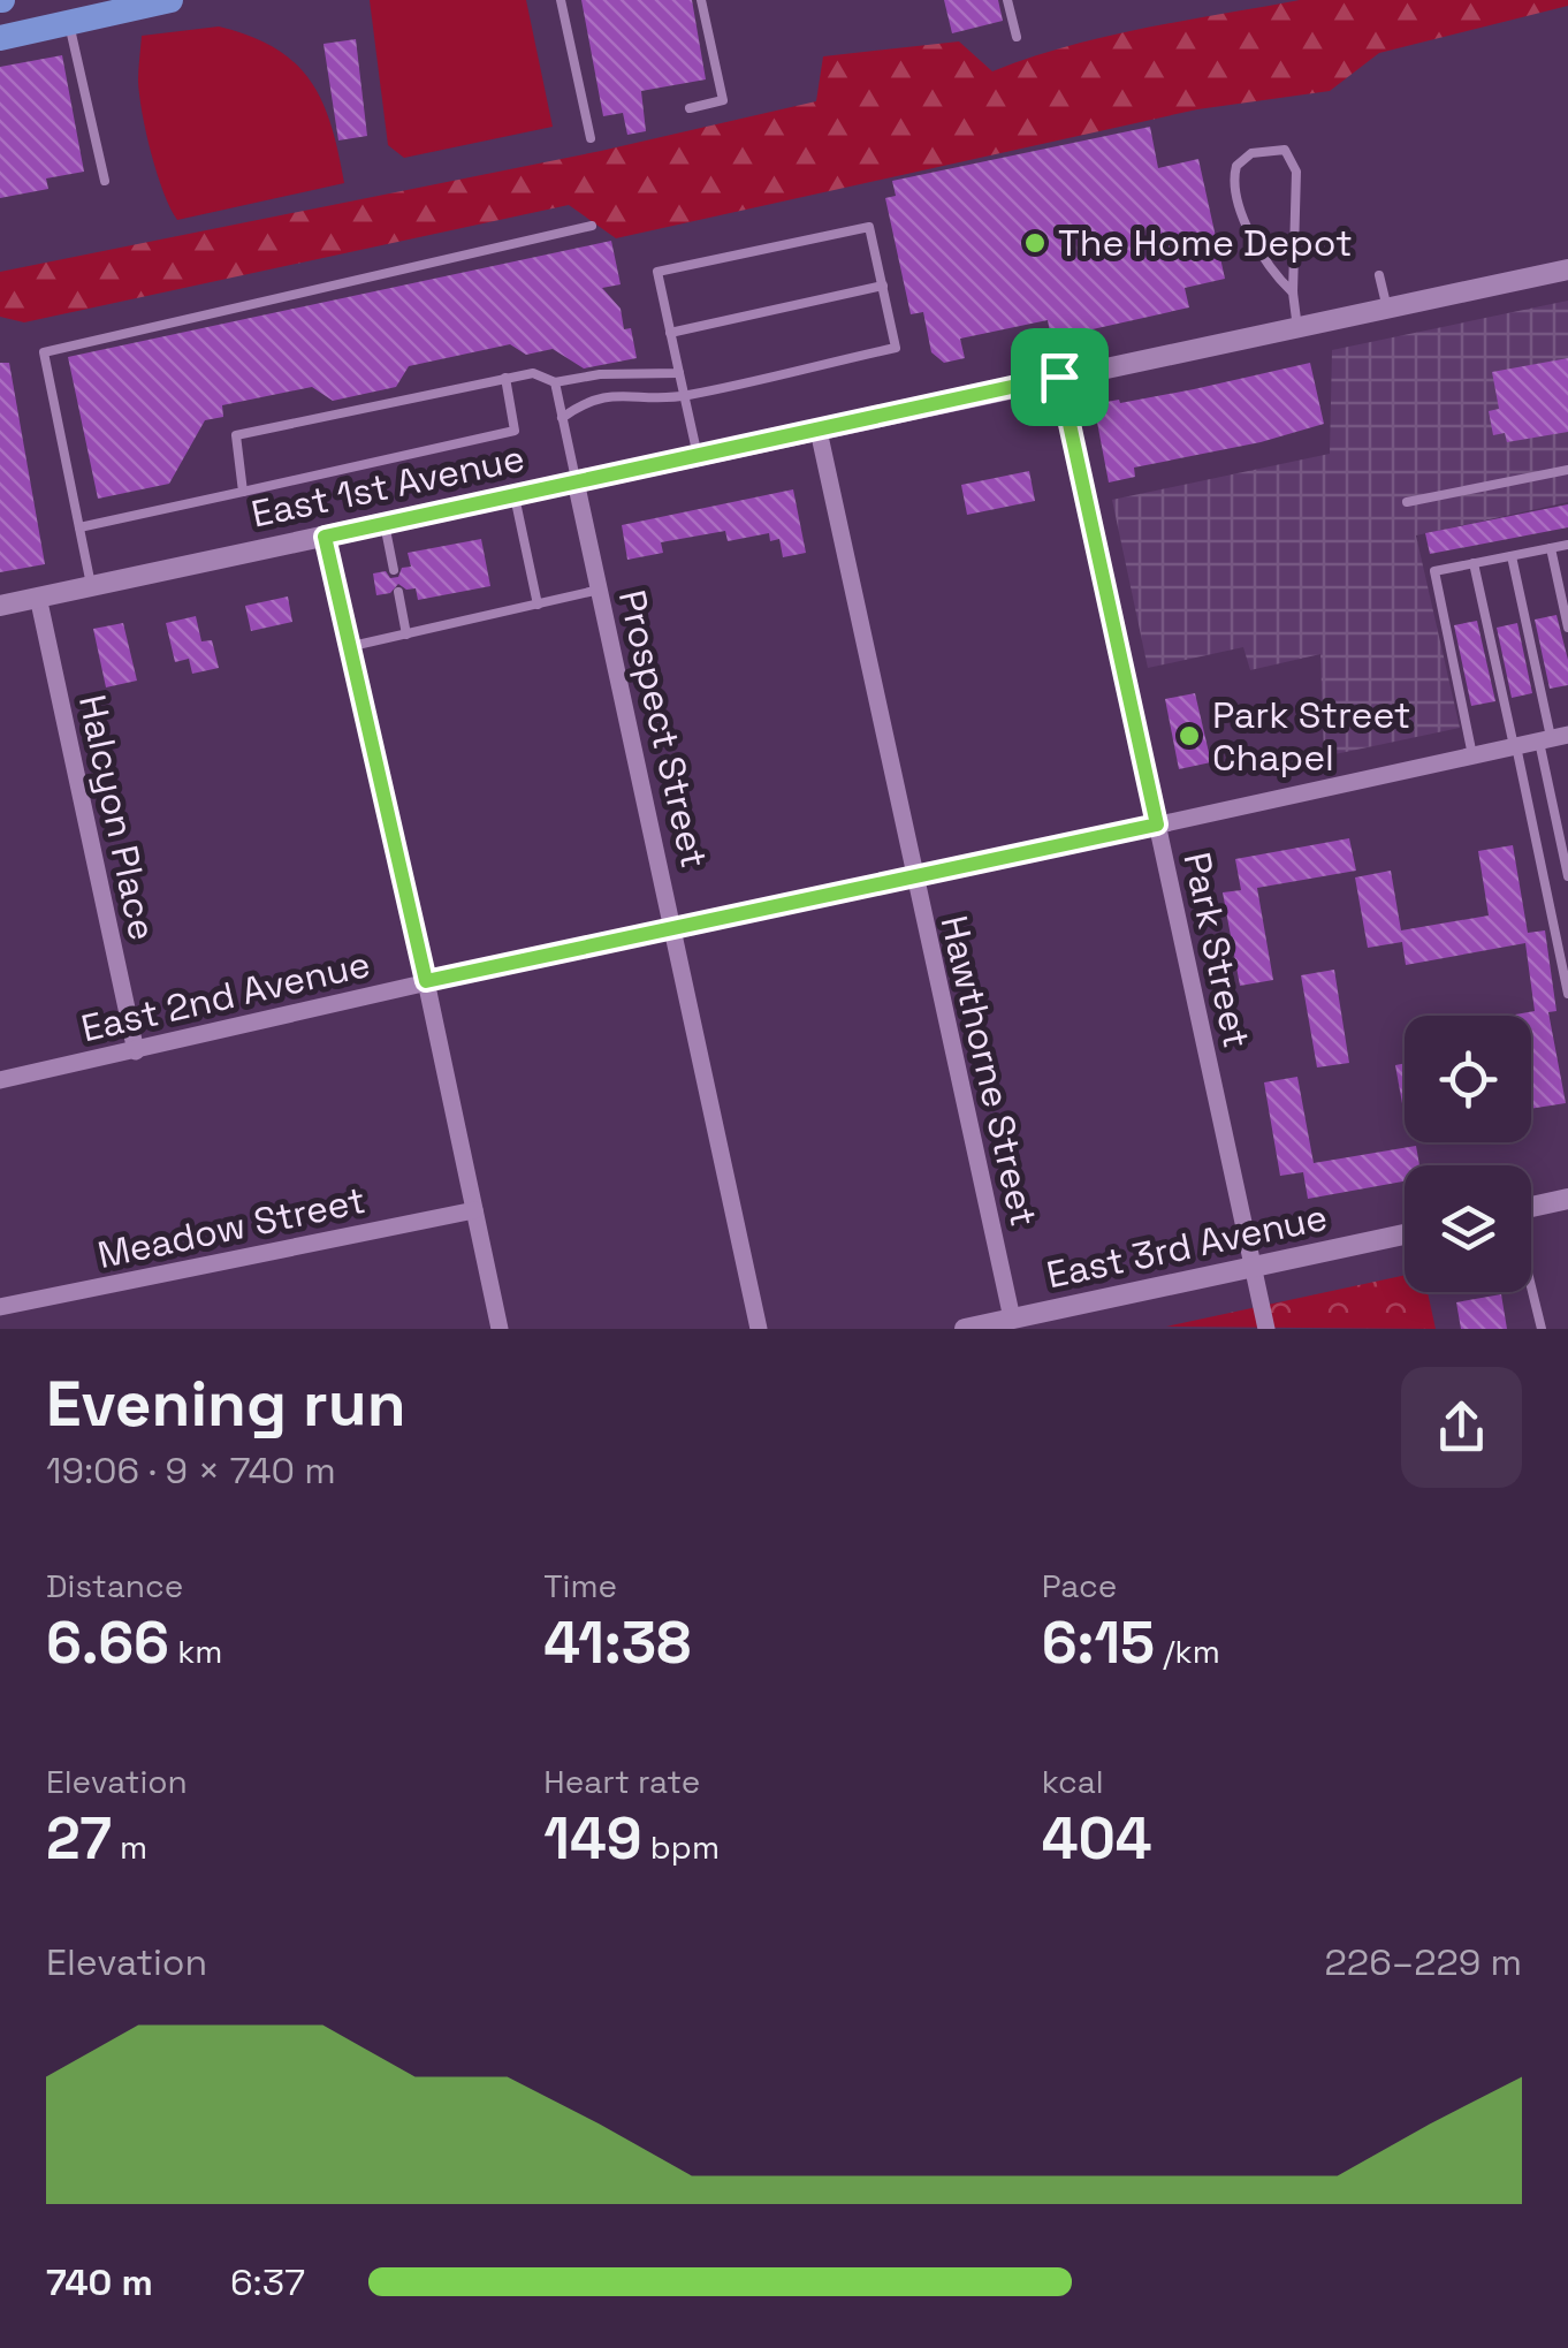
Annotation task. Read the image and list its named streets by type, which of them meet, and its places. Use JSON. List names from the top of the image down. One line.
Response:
{"streets":{"street":["East 1st Avenue","Prospect Street","Halcyon Place","Park Street","East 2nd Avenue","Hawthorne Street","Meadow Street","East 3rd Avenue"]},"crossings":[["East 1st Avenue","Prospect Street"],["East 1st Avenue","Halcyon Place"],["East 1st Avenue","Park Street"],["East 1st Avenue","Hawthorne Street"],["Prospect Street","East 2nd Avenue"],["Halcyon Place","East 2nd Avenue"],["Park Street","East 2nd Avenue"],["Park Street","East 3rd Avenue"],["East 2nd Avenue","Hawthorne Street"],["Hawthorne Street","East 3rd Avenue"]],"places":["The Home Depot","Park Street Chapel"],"page":{"heading":["Evening run","19:06 · 9 × 740 m"],"stats":[["Distance","6.66 km"],["Time","41:38"],["Pace","6:15 /km"],["Elevation","27 m"],["Heart rate","149 bpm"],["kcal","404"]],"chart":["Elevation","226–229 m"],"list":[{"name":"740 m","note":"6:37"}]}}
